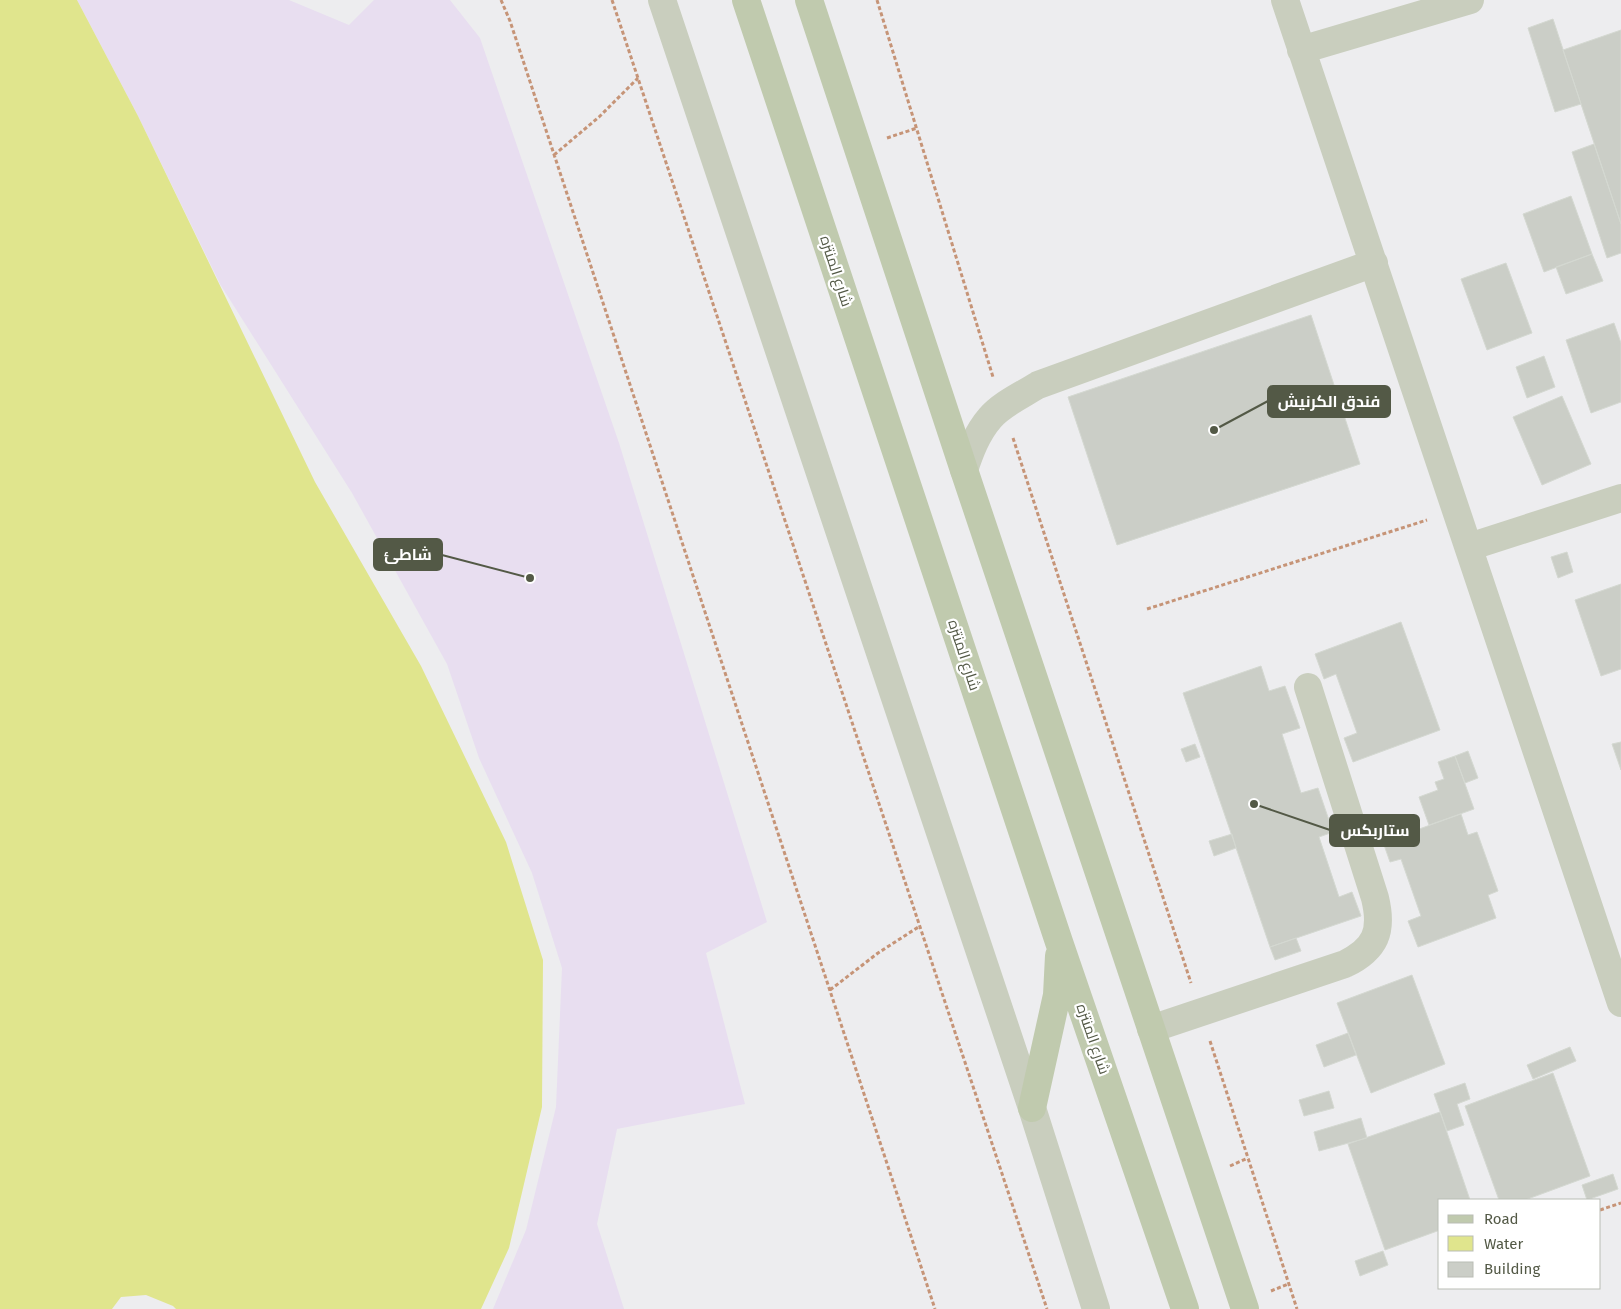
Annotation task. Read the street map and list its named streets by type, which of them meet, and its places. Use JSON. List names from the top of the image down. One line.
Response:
{"streets":{"main road":["شارع المنتزه"]},"places":["فندق الكرنيش","شاطئ","ستاربكس"],"legend":["Road","Water","Building"]}
